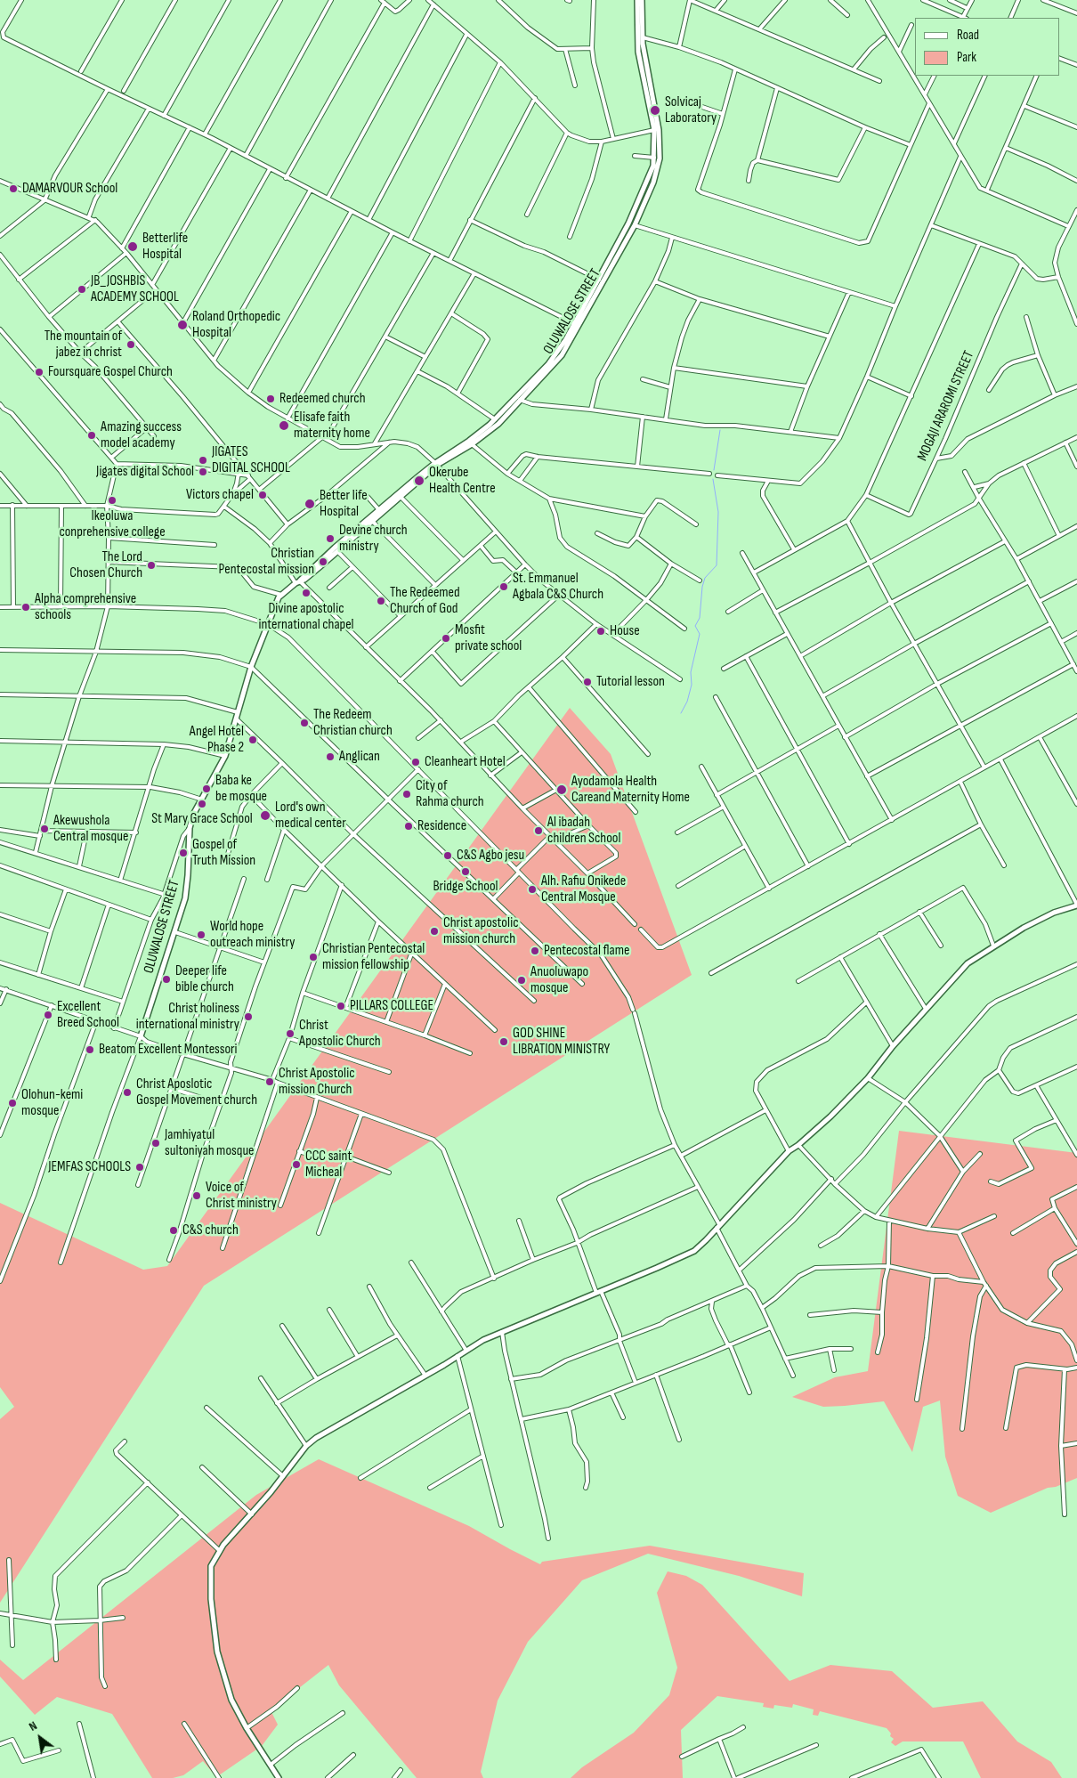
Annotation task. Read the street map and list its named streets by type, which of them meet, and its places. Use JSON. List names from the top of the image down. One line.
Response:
{"streets":{"street":["OLUWALOSE STREET","MOGAJI ARAROMI STREET"]},"places":["Solvicaj Laboratory","DAMARVOUR School","Betterlife Hospital","JB_JOSHBIS ACADEMY SCHOOL","Roland Orthopedic Hospital","The mountain of jabez in christ","Foursquare Gospel Church","Redeemed church","Elisafe faith maternity home","Amazing success model academy","JIGATES DIGITAL SCHOOL","Jigates digital School","Okerube Health Centre","Victors chapel","Ikeoluwa conprehensive college","Better life Hospital","Devine church ministry","Christian Pentecostal mission","The Lord Chosen Church","St. Emmanuel Agbala C&S Church","Divine apostolic international chapel","The Redeemed Church of God","Alpha comprehensive schools","House","Mosfit private school","Tutorial lesson","The Redeem Christian church","Angel Hotel Phase 2","Anglican","Cleanheart Hotel","Baba ke be mosque","Ayodamola Health Careand Maternity Home","City of Rahma church","St Mary Grace School","Lord's own medical center","Residence","Akewushola Central mosque","Al ibadah children School","Gospel of Truth Mission","C&S Agbo jesu","Bridge School","Alh. Rafiu Onikede Central Mosque","Christ apostolic mission church","World hope outreach ministry","Pentecostal flame","Christian Pentecostal mission fellowship","Deeper life bible church","Anuoluwapo mosque","PILLARS COLLEGE","Excellent Breed School","Christ holiness international ministry","Christ Apostolic Church","GOD SHINE LIBRATION MINISTRY","Beatom Excellent Montessori","Christ Apostolic mission Church","Christ Aposlotic Gospel Movement church","Olohun-kemi mosque","Jamhiyatul sultoniyah mosque","CCC saint Micheal","JEMFAS SCHOOLS","Voice of Christ ministry","C&S church"],"legend":["Road","Park"],"north":"top left"}
